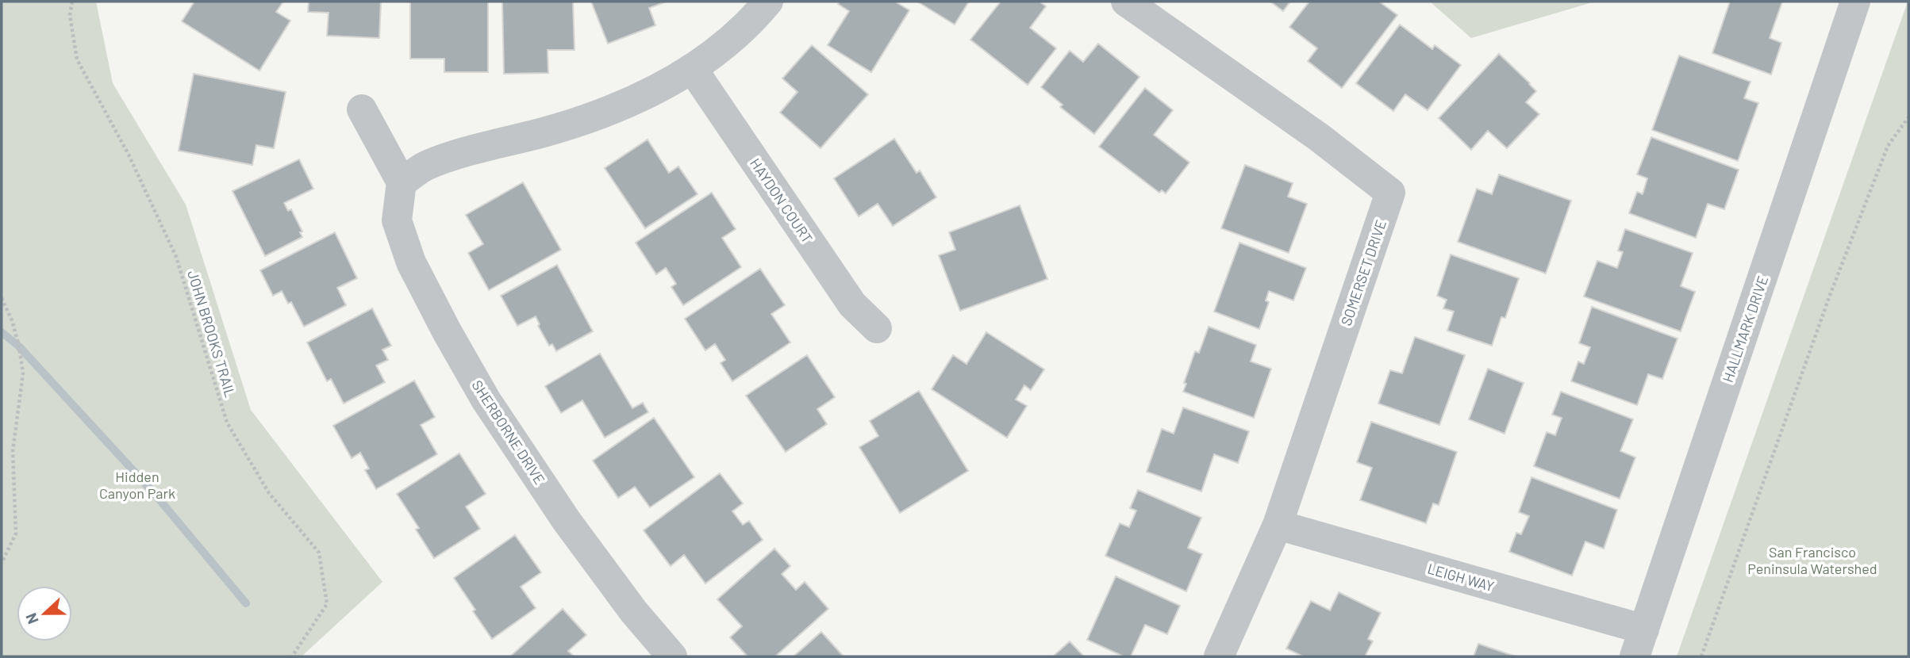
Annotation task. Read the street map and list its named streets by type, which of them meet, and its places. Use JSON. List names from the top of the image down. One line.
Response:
{"streets":{"street":["HAYDON COURT","SOMERSET DRIVE","HALLMARK DRIVE","SHERBORNE DRIVE","LEIGH WAY"],"path":["JOHN BROOKS TRAIL"]},"crossings":[["SOMERSET DRIVE","LEIGH WAY"],["HALLMARK DRIVE","LEIGH WAY"]],"parks":["Hidden Canyon Park","San Francisco Peninsula Watershed"],"north":"left"}
